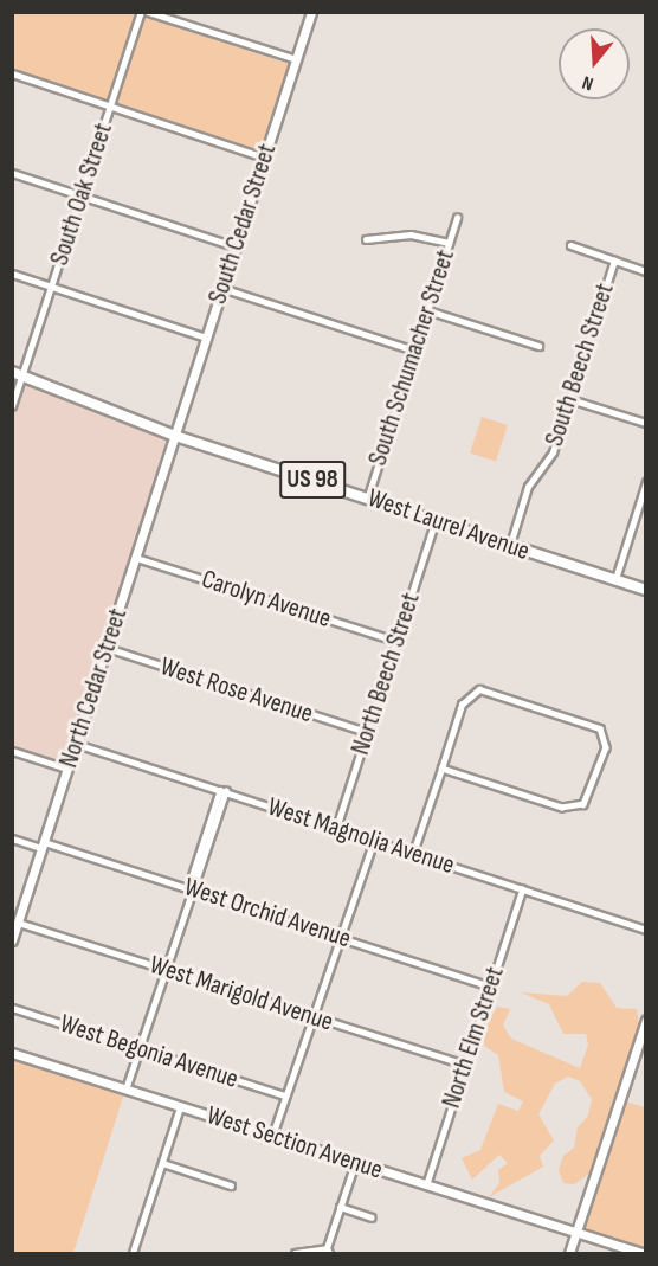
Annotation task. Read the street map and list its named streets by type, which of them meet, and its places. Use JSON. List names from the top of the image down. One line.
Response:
{"streets":{"main road":["US 98","West Laurel Avenue"],"street":["South Oak Street","South Cedar Street","South Schumacher Street","South Beech Street","Carolyn Avenue","North Beech Street","North Cedar Street","West Rose Avenue","West Magnolia Avenue","West Orchid Avenue","West Marigold Avenue","North Elm Street","West Begonia Avenue","West Section Avenue"]},"crossings":[["South Oak Street","West Laurel Avenue"],["South Cedar Street","West Laurel Avenue"],["South Cedar Street","North Cedar Street"],["South Schumacher Street","West Laurel Avenue"],["South Beech Street","West Laurel Avenue"],["West Laurel Avenue","North Beech Street"],["West Laurel Avenue","North Cedar Street"],["Carolyn Avenue","North Beech Street"],["Carolyn Avenue","North Cedar Street"],["North Beech Street","West Rose Avenue"],["North Beech Street","West Magnolia Avenue"],["North Cedar Street","West Rose Avenue"],["North Cedar Street","West Magnolia Avenue"],["North Cedar Street","West Orchid Avenue"],["North Cedar Street","West Marigold Avenue"],["West Magnolia Avenue","North Elm Street"],["West Orchid Avenue","North Elm Street"],["West Marigold Avenue","North Elm Street"],["North Elm Street","West Section Avenue"]],"north":"bottom"}
